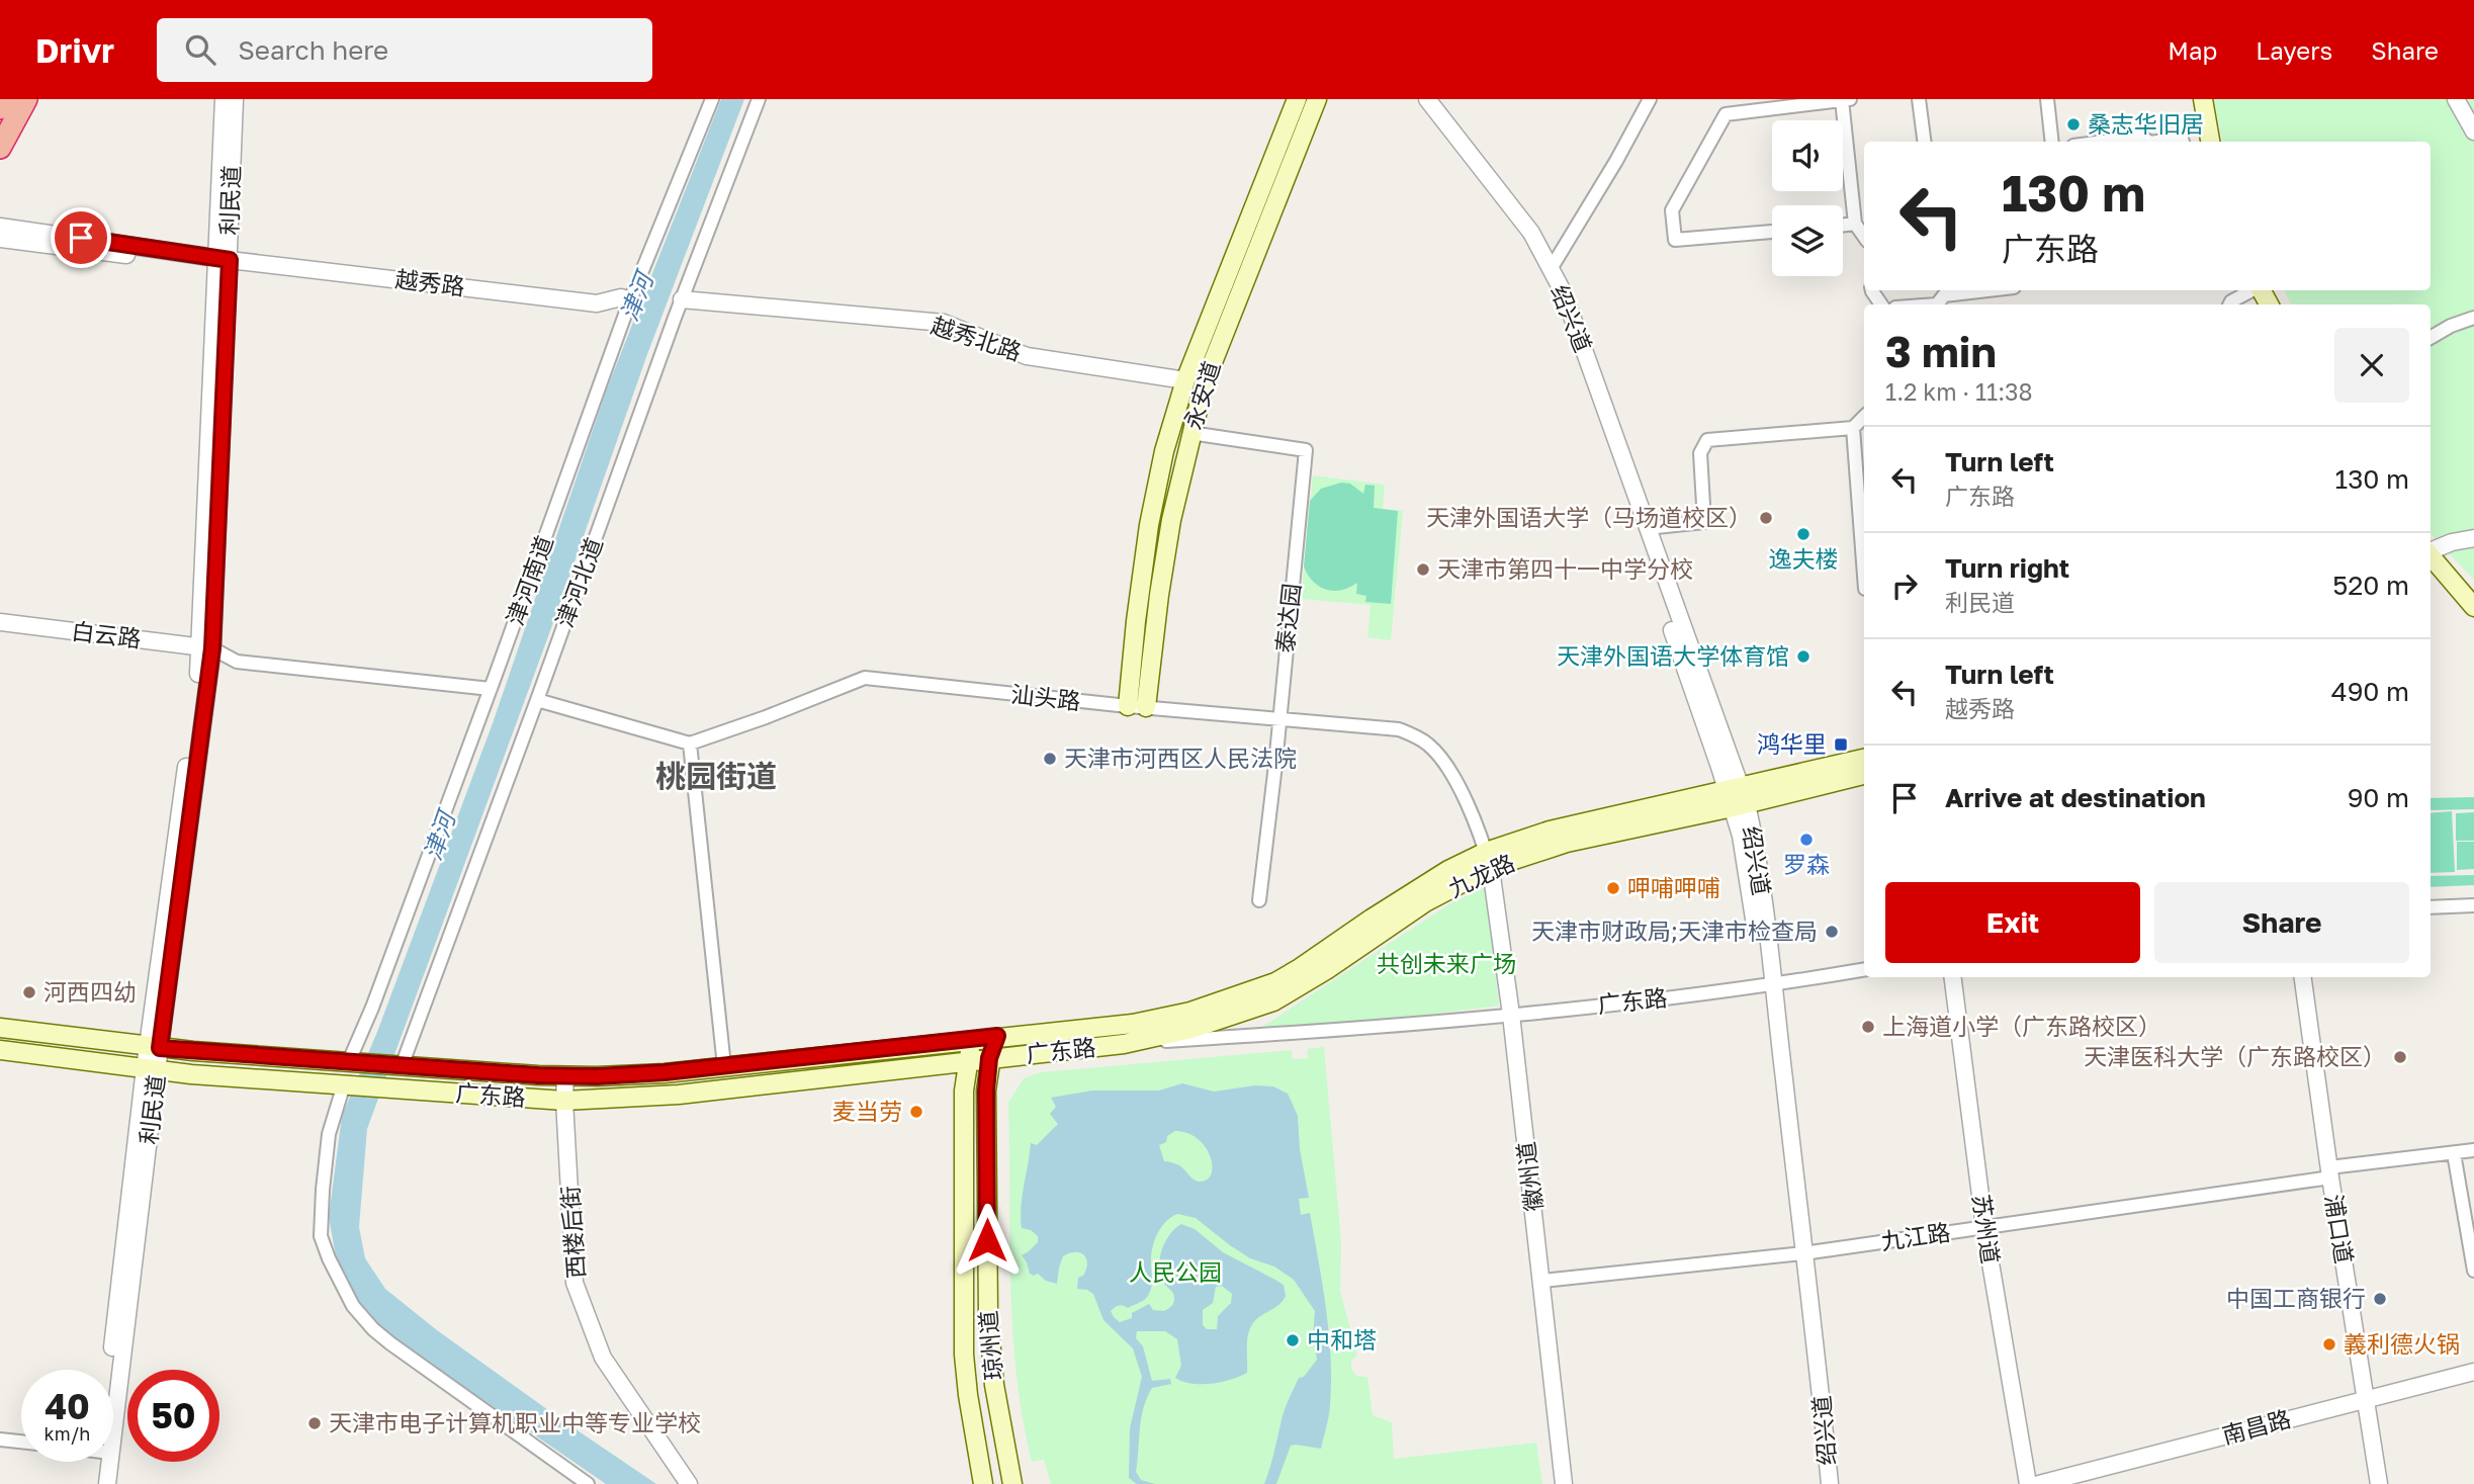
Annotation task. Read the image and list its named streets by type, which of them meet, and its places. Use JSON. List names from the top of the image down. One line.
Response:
{"streets":{"main road":["永安道","九龙路","广东路","琼州道"],"street":["利民道","越秀路","绍兴道","越秀北路","津河南道","津河北道","泰达园","白云路","汕头路","徽州道","苏州道","浦口道","西楼后街","九江路","南昌路"]},"crossings":[["利民道","越秀路"],["利民道","白云路"],["利民道","广东路"],["越秀路","津河南道"],["绍兴道","九龙路"],["绍兴道","广东路"],["绍兴道","九江路"],["越秀北路","永安道"],["越秀北路","津河北道"],["永安道","泰达园"],["永安道","汕头路"],["津河南道","广东路"],["津河北道","广东路"],["泰达园","汕头路"],["汕头路","九龙路"],["汕头路","徽州道"],["九龙路","广东路"],["九龙路","徽州道"],["广东路","徽州道"],["广东路","西楼后街"],["广东路","琼州道"],["徽州道","九江路"],["苏州道","九江路"],["浦口道","九江路"],["浦口道","南昌路"]],"districts":["桃园街道"],"water":["津河"],"parks":["共创未来广场","人民公园"],"places":{"other":["桑志华旧居","天津外国语大学（马场道校区）","逸夫楼","天津市第四十一中学分校","天津外国语大学体育馆","天津市河西区人民法院","罗森","呷哺呷哺","天津市财政局;天津市检查局","河西四幼","上海道小学（广东路校区）","天津医科大学（广东路校区）","麦当劳","中国工商银行","中和塔","義利德火锅","天津市电子计算机职业中等专业学校"],"transit":["鸿华里"]},"page":{"header":"Drivr","search":"Search here","nav":["Map","Layers","Share"],"turn":["130 m","广东路"],"heading":["3 min","1.2 km · 11:38"],"list":[{"name":"Turn left","note":"广东路","value":"130 m"},{"name":"Turn right","note":"利民道","value":"520 m"},{"name":"Turn left","note":"越秀路","value":"490 m"},{"name":"Arrive at destination","value":"90 m"}],"buttons":["Exit","Share"],"speed":"40 km/h","limit":"50"}}
